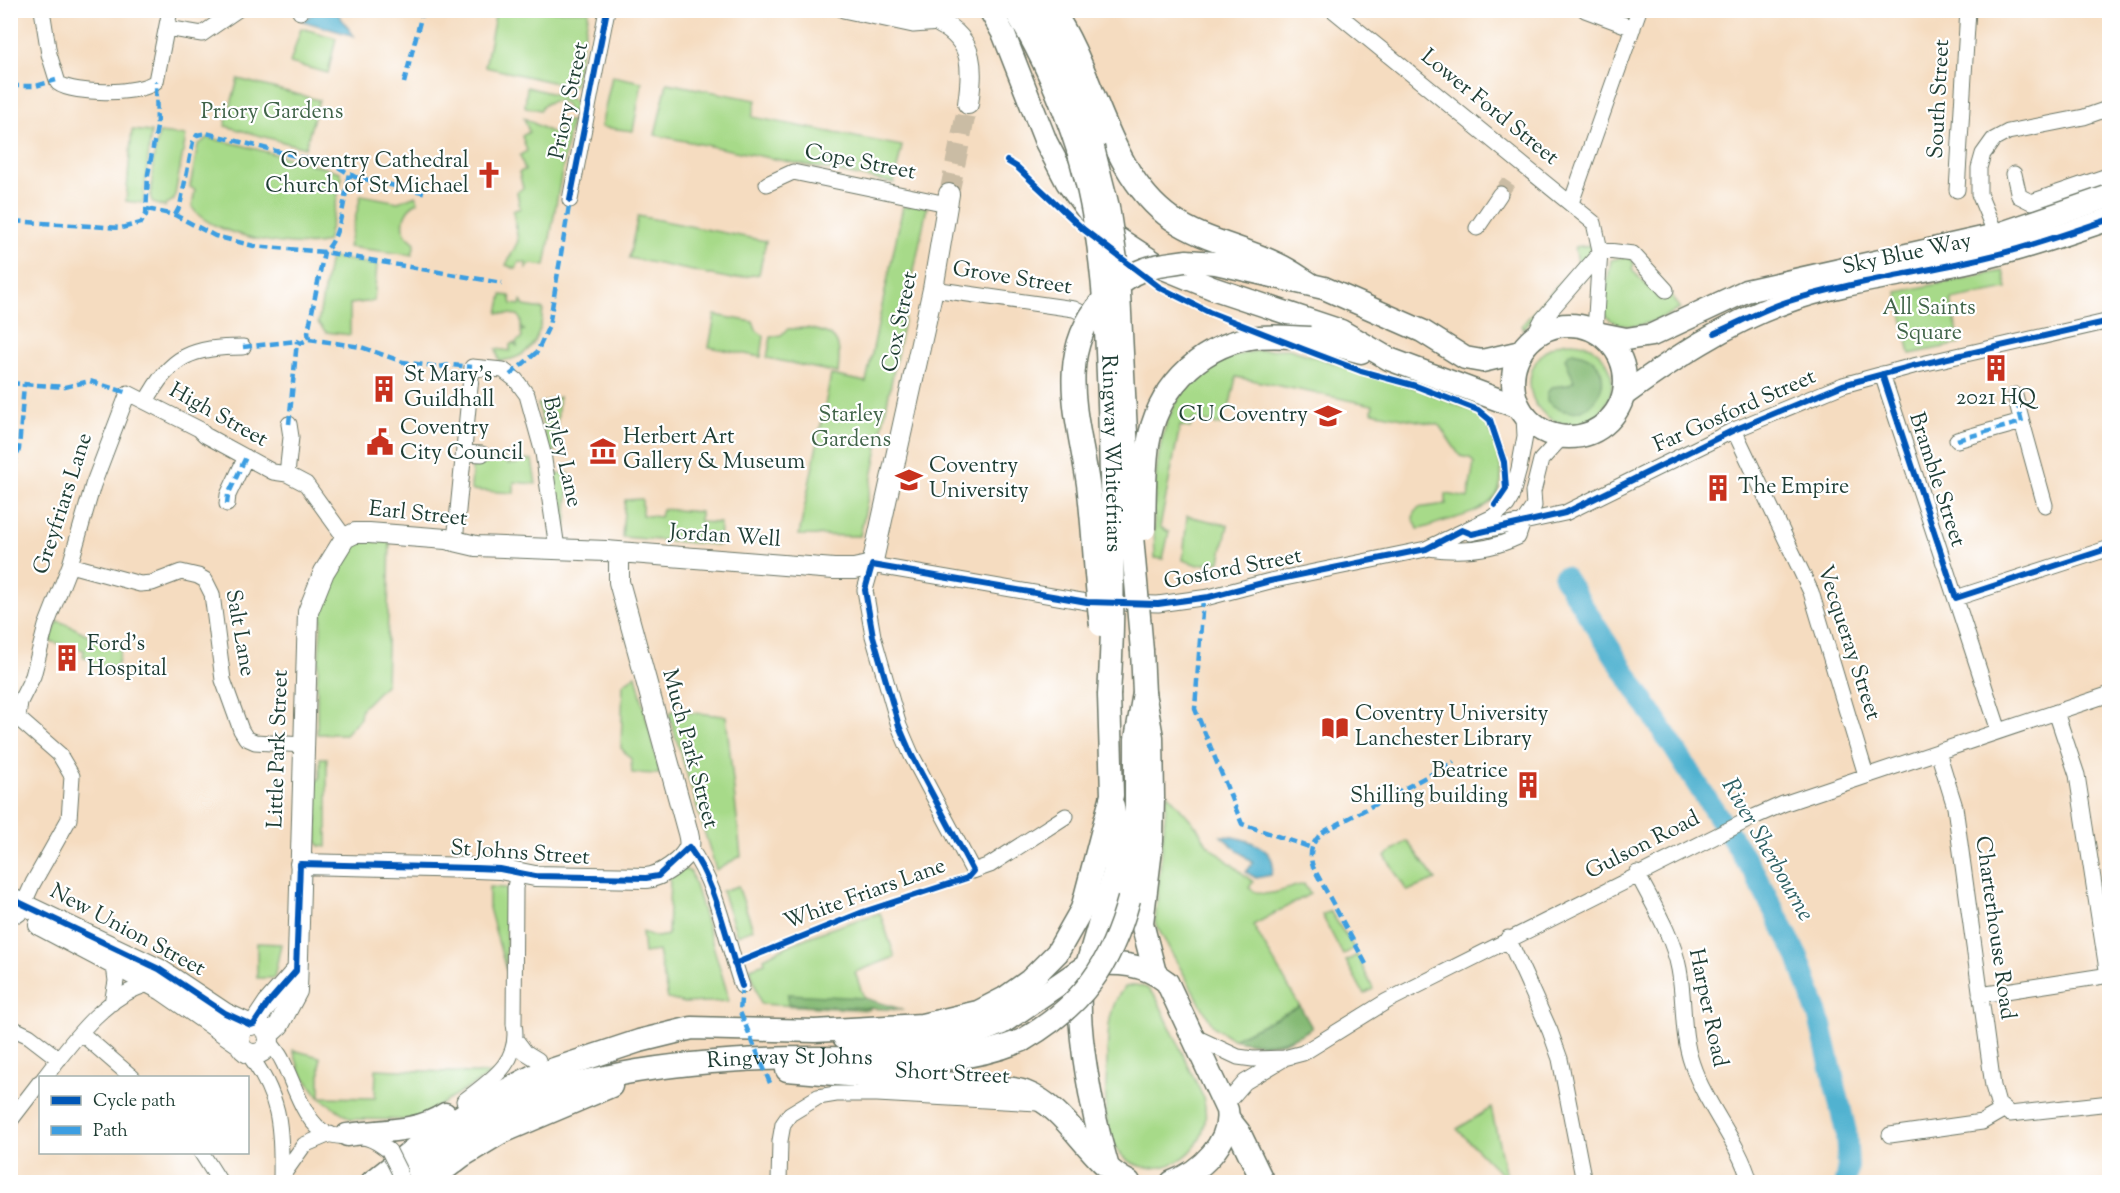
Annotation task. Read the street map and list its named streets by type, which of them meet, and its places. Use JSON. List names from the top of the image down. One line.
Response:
{"streets":{"highway":["Sky Blue Way","Ringway Whitefriars","Ringway St Johns"],"main road":["Cox Street","Earl Street","Jordan Well","Little Park Street","Much Park Street","St Johns Street","New Union Street"],"street":["South Street","Priory Street","Lower Ford Street","Cope Street","Grove Street","Far Gosford Street","High Street","Bayley Lane","Bramble Street","Greyfriars Lane","Gosford Street","Salt Lane","Vecqueray Street","Gulson Road","White Friars Lane","Charterhouse Road","Harper Road","Short Street"]},"crossings":[["Lower Ford Street","Sky Blue Way"],["Lower Ford Street","Gosford Street"],["Cope Street","Cox Street"],["Sky Blue Way","Gosford Street"],["Grove Street","Cox Street"],["Cox Street","Jordan Well"],["Cox Street","Gosford Street"],["Cox Street","White Friars Lane"],["Far Gosford Street","Bramble Street"],["Far Gosford Street","Gosford Street"],["Far Gosford Street","Vecqueray Street"],["High Street","Greyfriars Lane"],["High Street","Earl Street"],["Bayley Lane","Earl Street"],["Bayley Lane","Jordan Well"],["Ringway Whitefriars","Ringway St Johns"],["Bramble Street","Gulson Road"],["Greyfriars Lane","Salt Lane"],["Greyfriars Lane","New Union Street"],["Earl Street","Jordan Well"],["Earl Street","Little Park Street"],["Jordan Well","Gosford Street"],["Jordan Well","Much Park Street"],["Jordan Well","White Friars Lane"],["Gosford Street","White Friars Lane"],["Salt Lane","Little Park Street"],["Vecqueray Street","Gulson Road"],["Little Park Street","St Johns Street"],["Little Park Street","New Union Street"],["Much Park Street","St Johns Street"],["Gulson Road","Charterhouse Road"],["Gulson Road","Harper Road"]],"water":["River Sherbourne"],"parks":["Priory Gardens","All Saints Square","Starley Gardens"],"places":{"church":["Coventry Cathedral Church of St Michael"],"building":["2021 HQ","St Mary's Guildhall","The Empire","Ford's Hospital","Beatrice Shilling building"],"school or university":["CU Coventry","Coventry University"],"public building":["Coventry City Council"],"museum":["Herbert Art Gallery & Museum"],"library":["Coventry University Lanchester Library"]},"legend":["Cycle path","Path"]}
